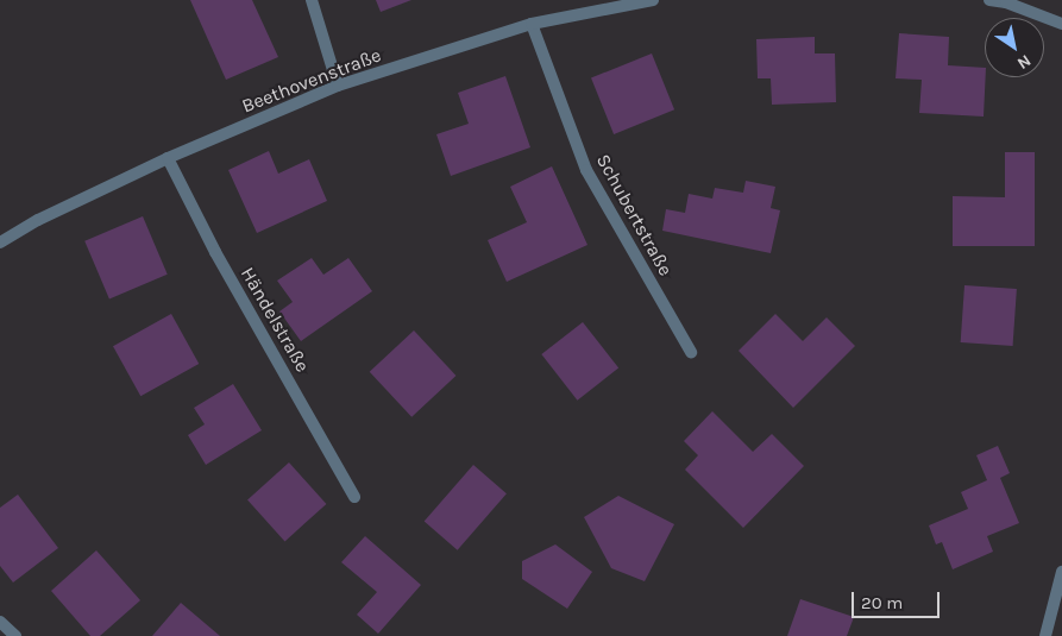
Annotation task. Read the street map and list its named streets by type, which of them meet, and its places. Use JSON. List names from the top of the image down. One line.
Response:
{"streets":{"street":["Beethovenstraße","Schubertstraße","Händelstraße"]},"crossings":[["Beethovenstraße","Schubertstraße"],["Beethovenstraße","Händelstraße"]],"scale_bar":"20 m","north":"bottom right"}
